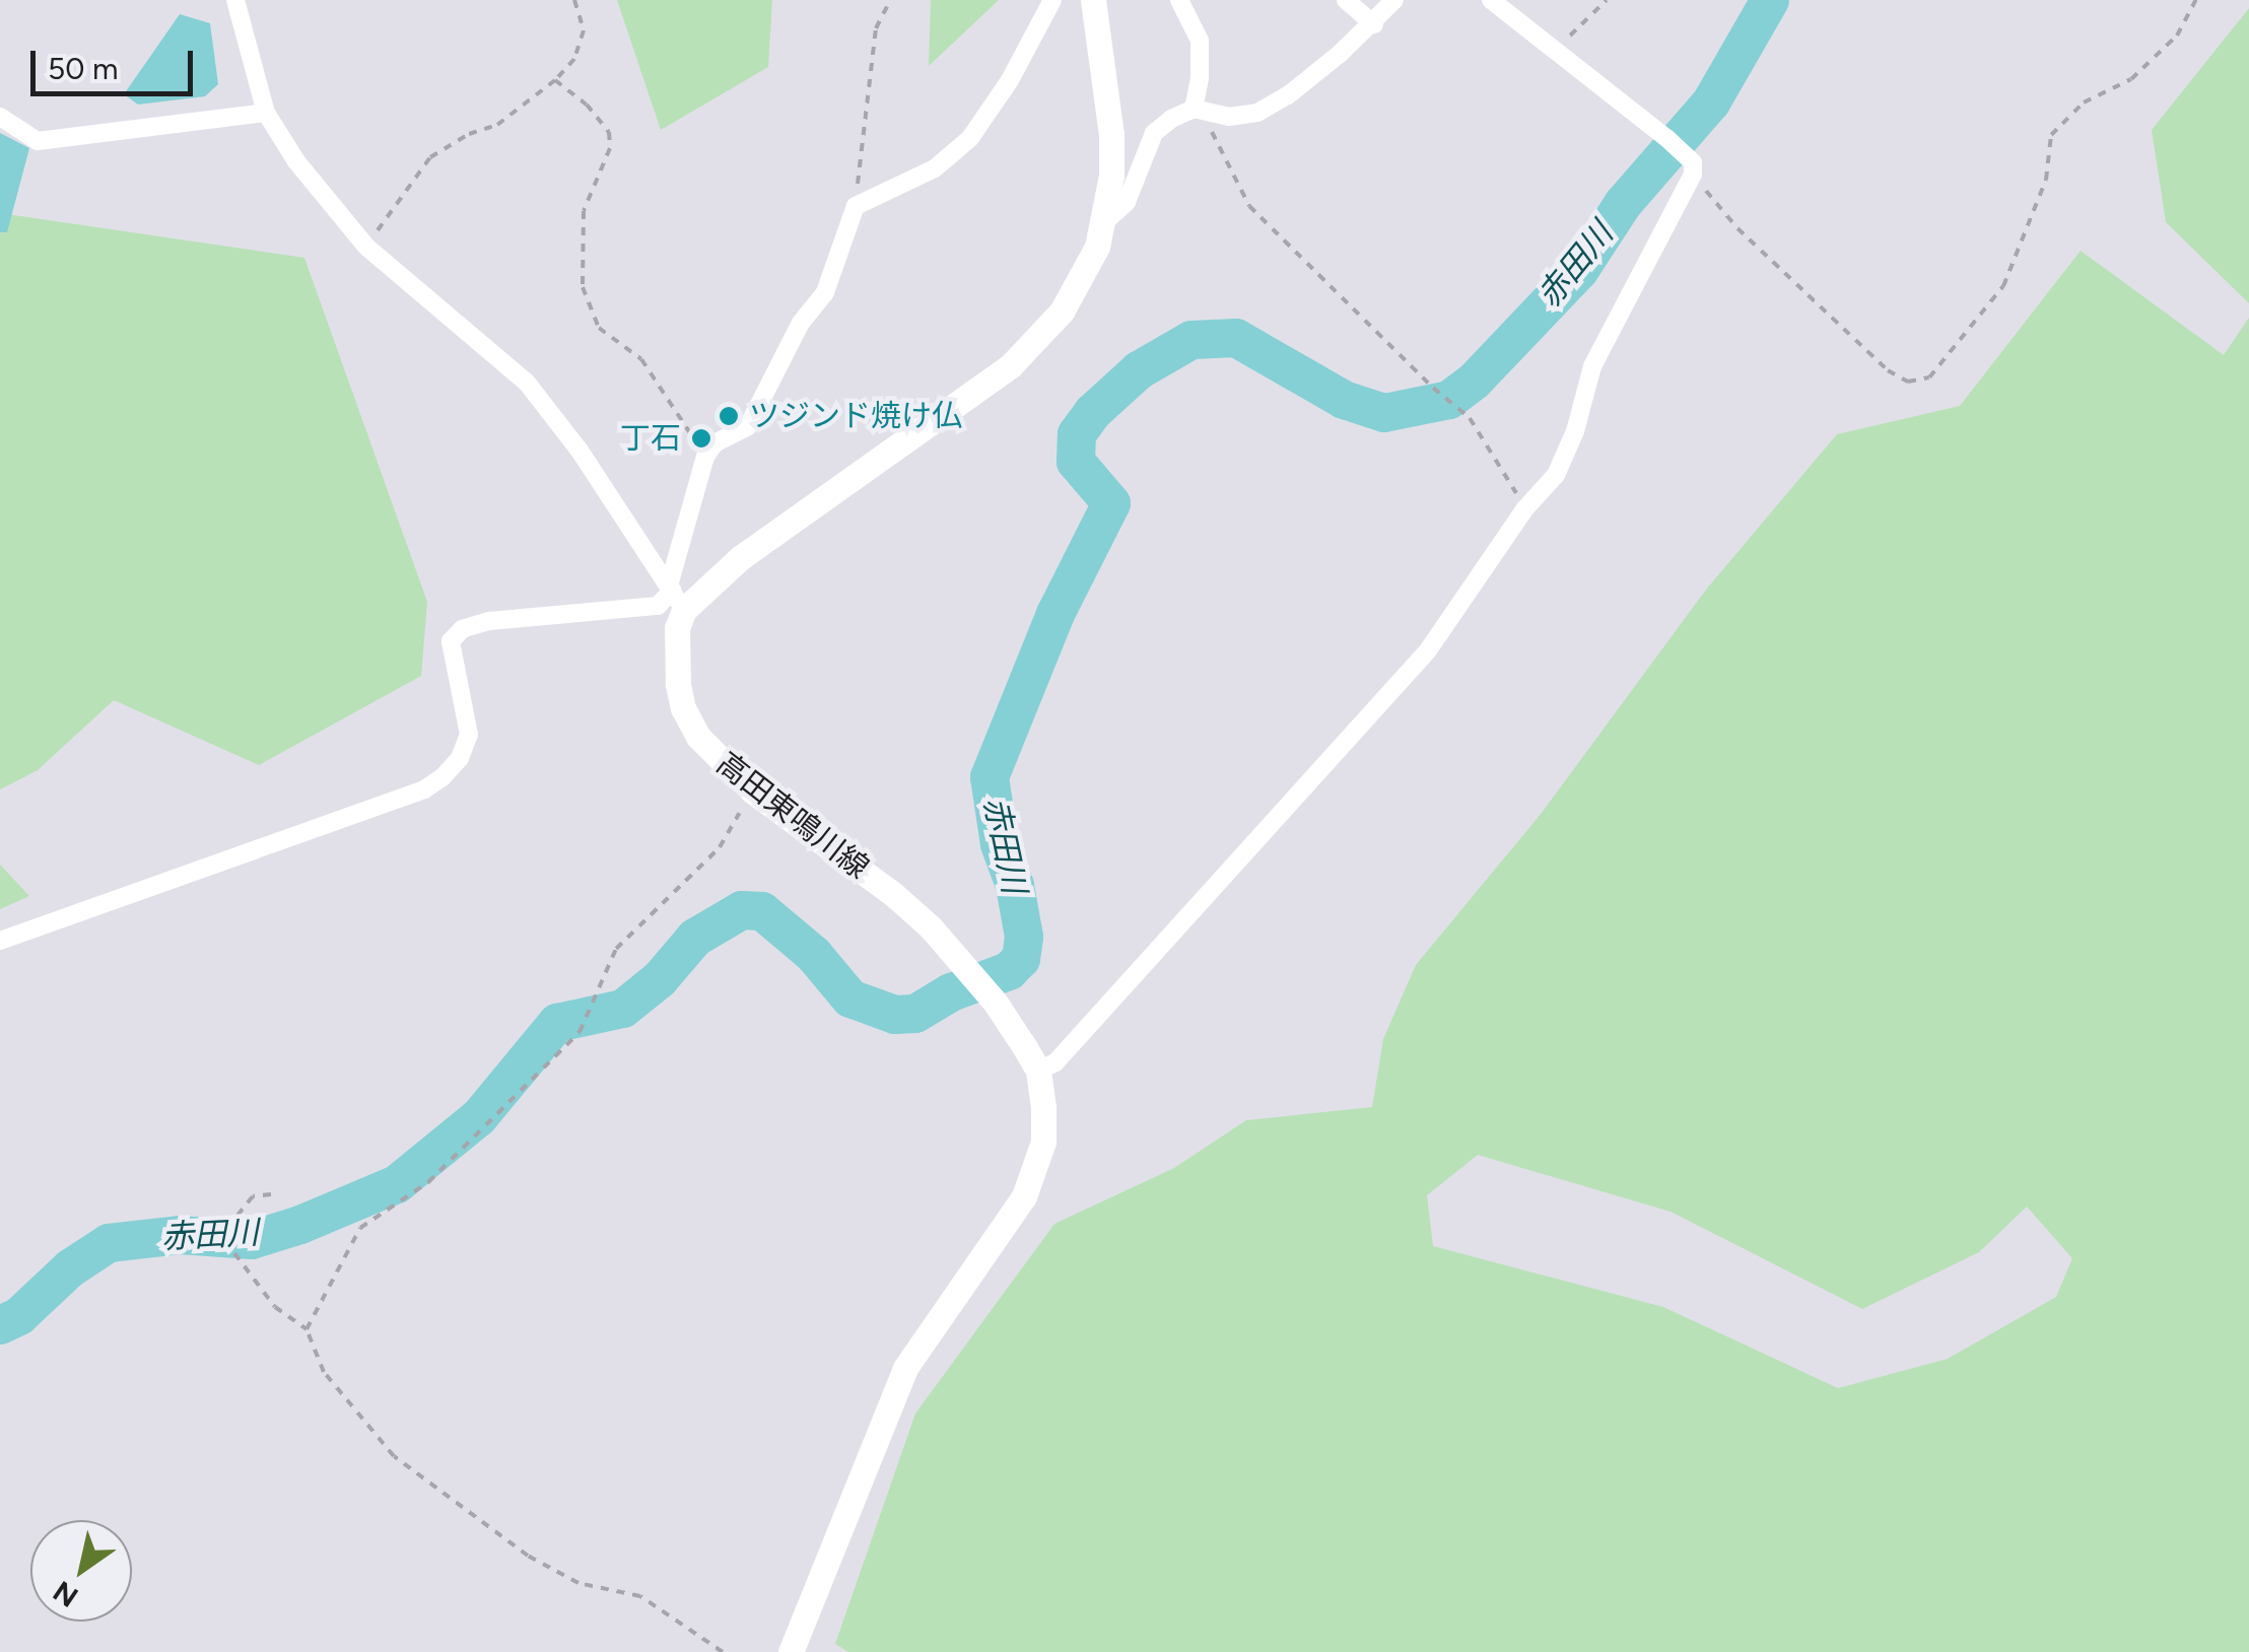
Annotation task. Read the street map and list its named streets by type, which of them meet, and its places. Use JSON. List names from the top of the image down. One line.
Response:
{"streets":{"main road":["高田東鳴川線"]},"water":["赤田川"],"places":["ツジンド焼け仏","丁石"],"scale_bar":"50 m","north":"bottom left"}
